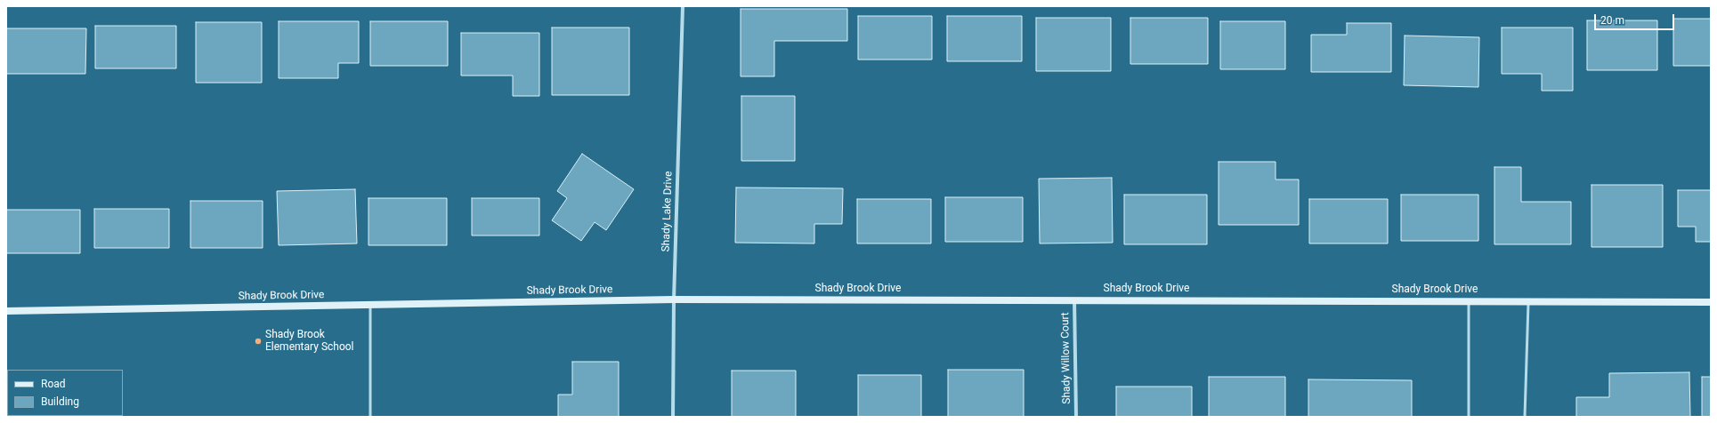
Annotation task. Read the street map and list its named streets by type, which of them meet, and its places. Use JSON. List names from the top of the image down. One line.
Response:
{"streets":{"street":["Shady Lake Drive","Shady Brook Drive","Shady Willow Court"]},"crossings":[["Shady Lake Drive","Shady Brook Drive"],["Shady Brook Drive","Shady Willow Court"]],"places":["Shady Brook Elementary School"],"legend":["Road","Building"],"scale_bar":"20 m"}
